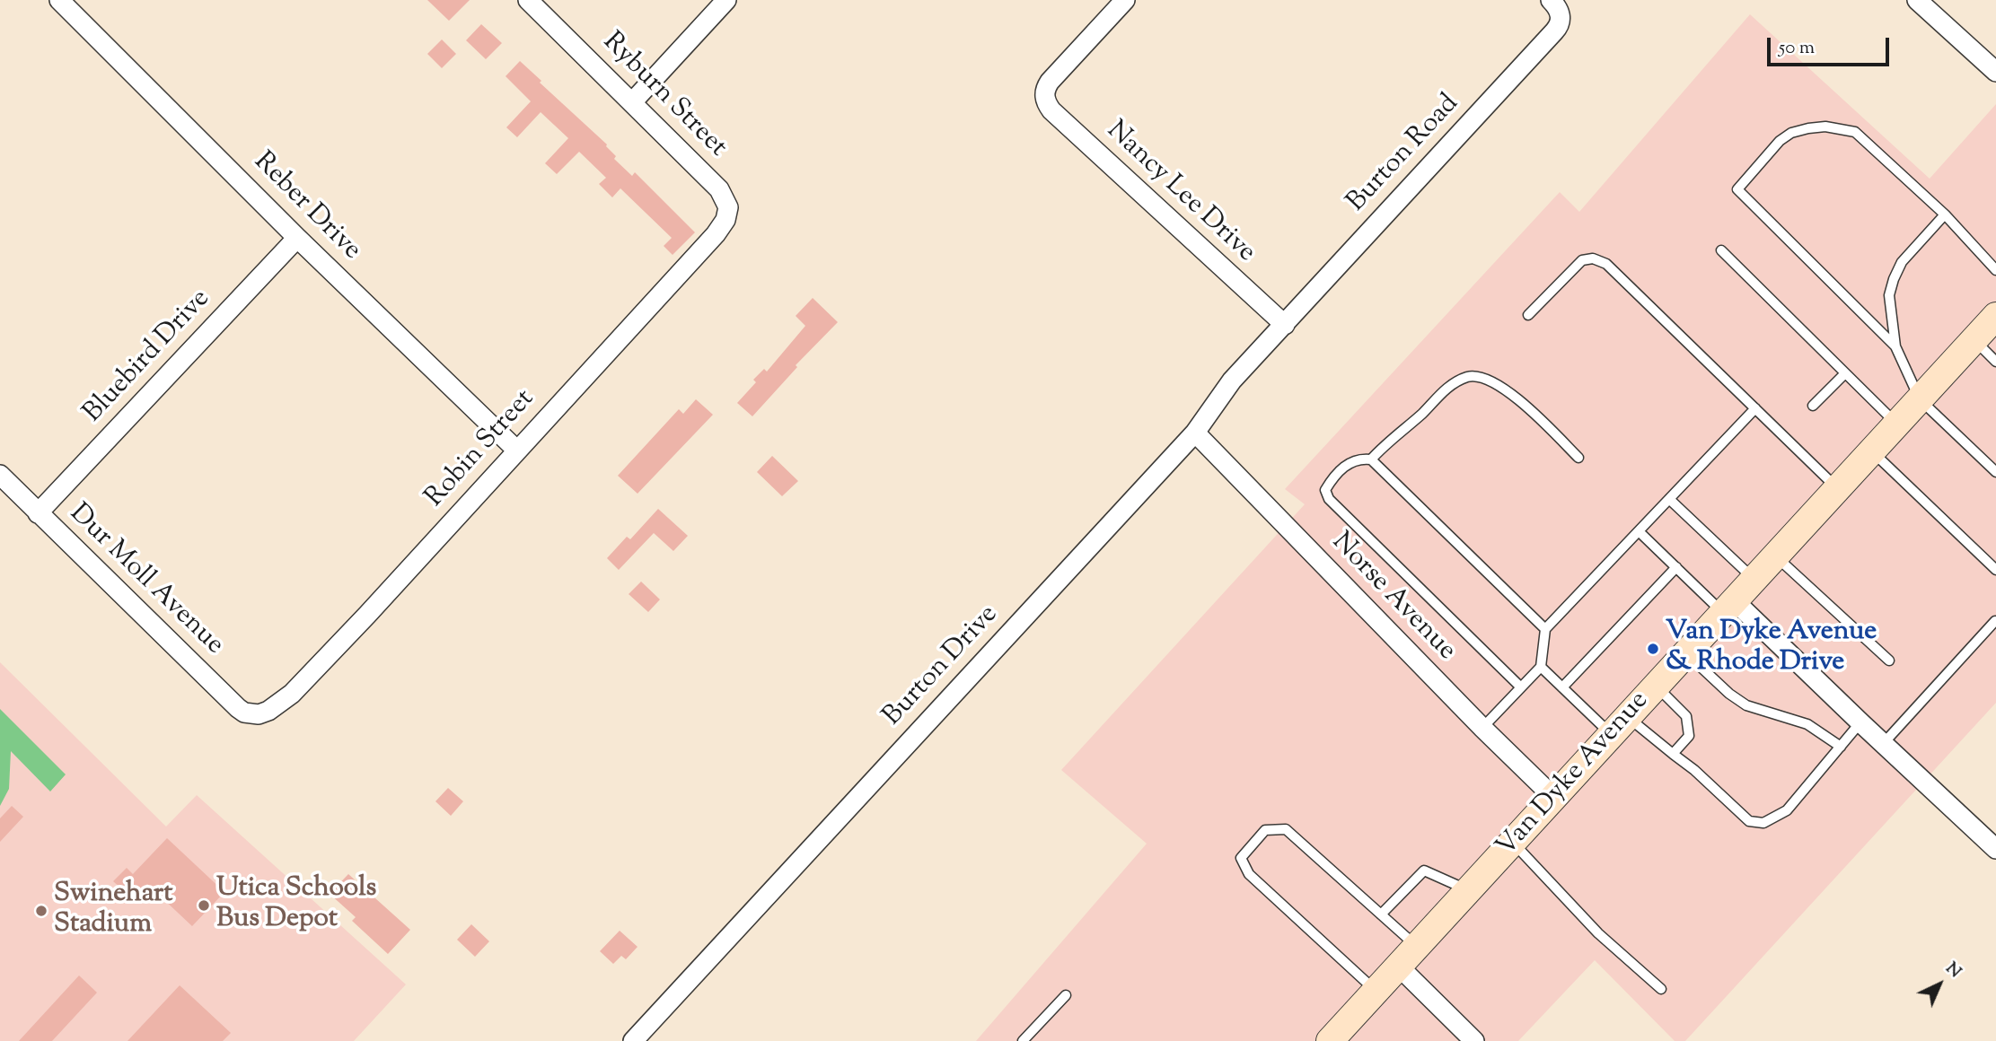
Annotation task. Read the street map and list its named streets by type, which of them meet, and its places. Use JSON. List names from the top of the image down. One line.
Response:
{"streets":{"main road":["Van Dyke Avenue"],"street":["Ryburn Street","Burton Road","Nancy Lee Drive","Reber Drive","Bluebird Drive","Robin Street","Dur Moll Avenue","Norse Avenue","Burton Drive"]},"crossings":[["Ryburn Street","Robin Street"],["Burton Road","Nancy Lee Drive"],["Burton Road","Burton Drive"],["Nancy Lee Drive","Burton Drive"],["Reber Drive","Bluebird Drive"],["Reber Drive","Robin Street"],["Bluebird Drive","Dur Moll Avenue"],["Robin Street","Dur Moll Avenue"],["Norse Avenue","Burton Drive"],["Norse Avenue","Van Dyke Avenue"]],"places":["Van Dyke Avenue & Rhode Drive","Utica Schools Bus Depot","Swinehart Stadium"],"scale_bar":"50 m","north":"top right"}
